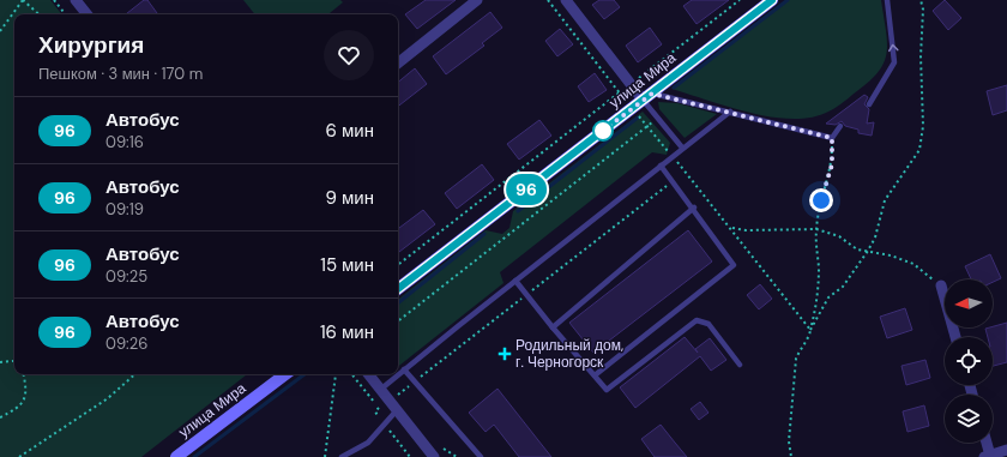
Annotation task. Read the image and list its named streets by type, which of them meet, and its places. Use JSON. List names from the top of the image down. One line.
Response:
{"streets":{"main road":["улица Мира"]},"places":{"health":["Родильный дом, г. Черногорск"]},"lines":["bus line 96"],"north":"left","page":{"on_map":"96","heading":["Хирургия","Пешком · 3 мин · 170 m"],"list":[{"mark":"96","name":"Автобус","note":"09:16","value":"6 мин"},{"mark":"96","name":"Автобус","note":"09:19","value":"9 мин"},{"mark":"96","name":"Автобус","note":"09:25","value":"15 мин"},{"mark":"96","name":"Автобус","note":"09:26","value":"16 мин"}]}}
